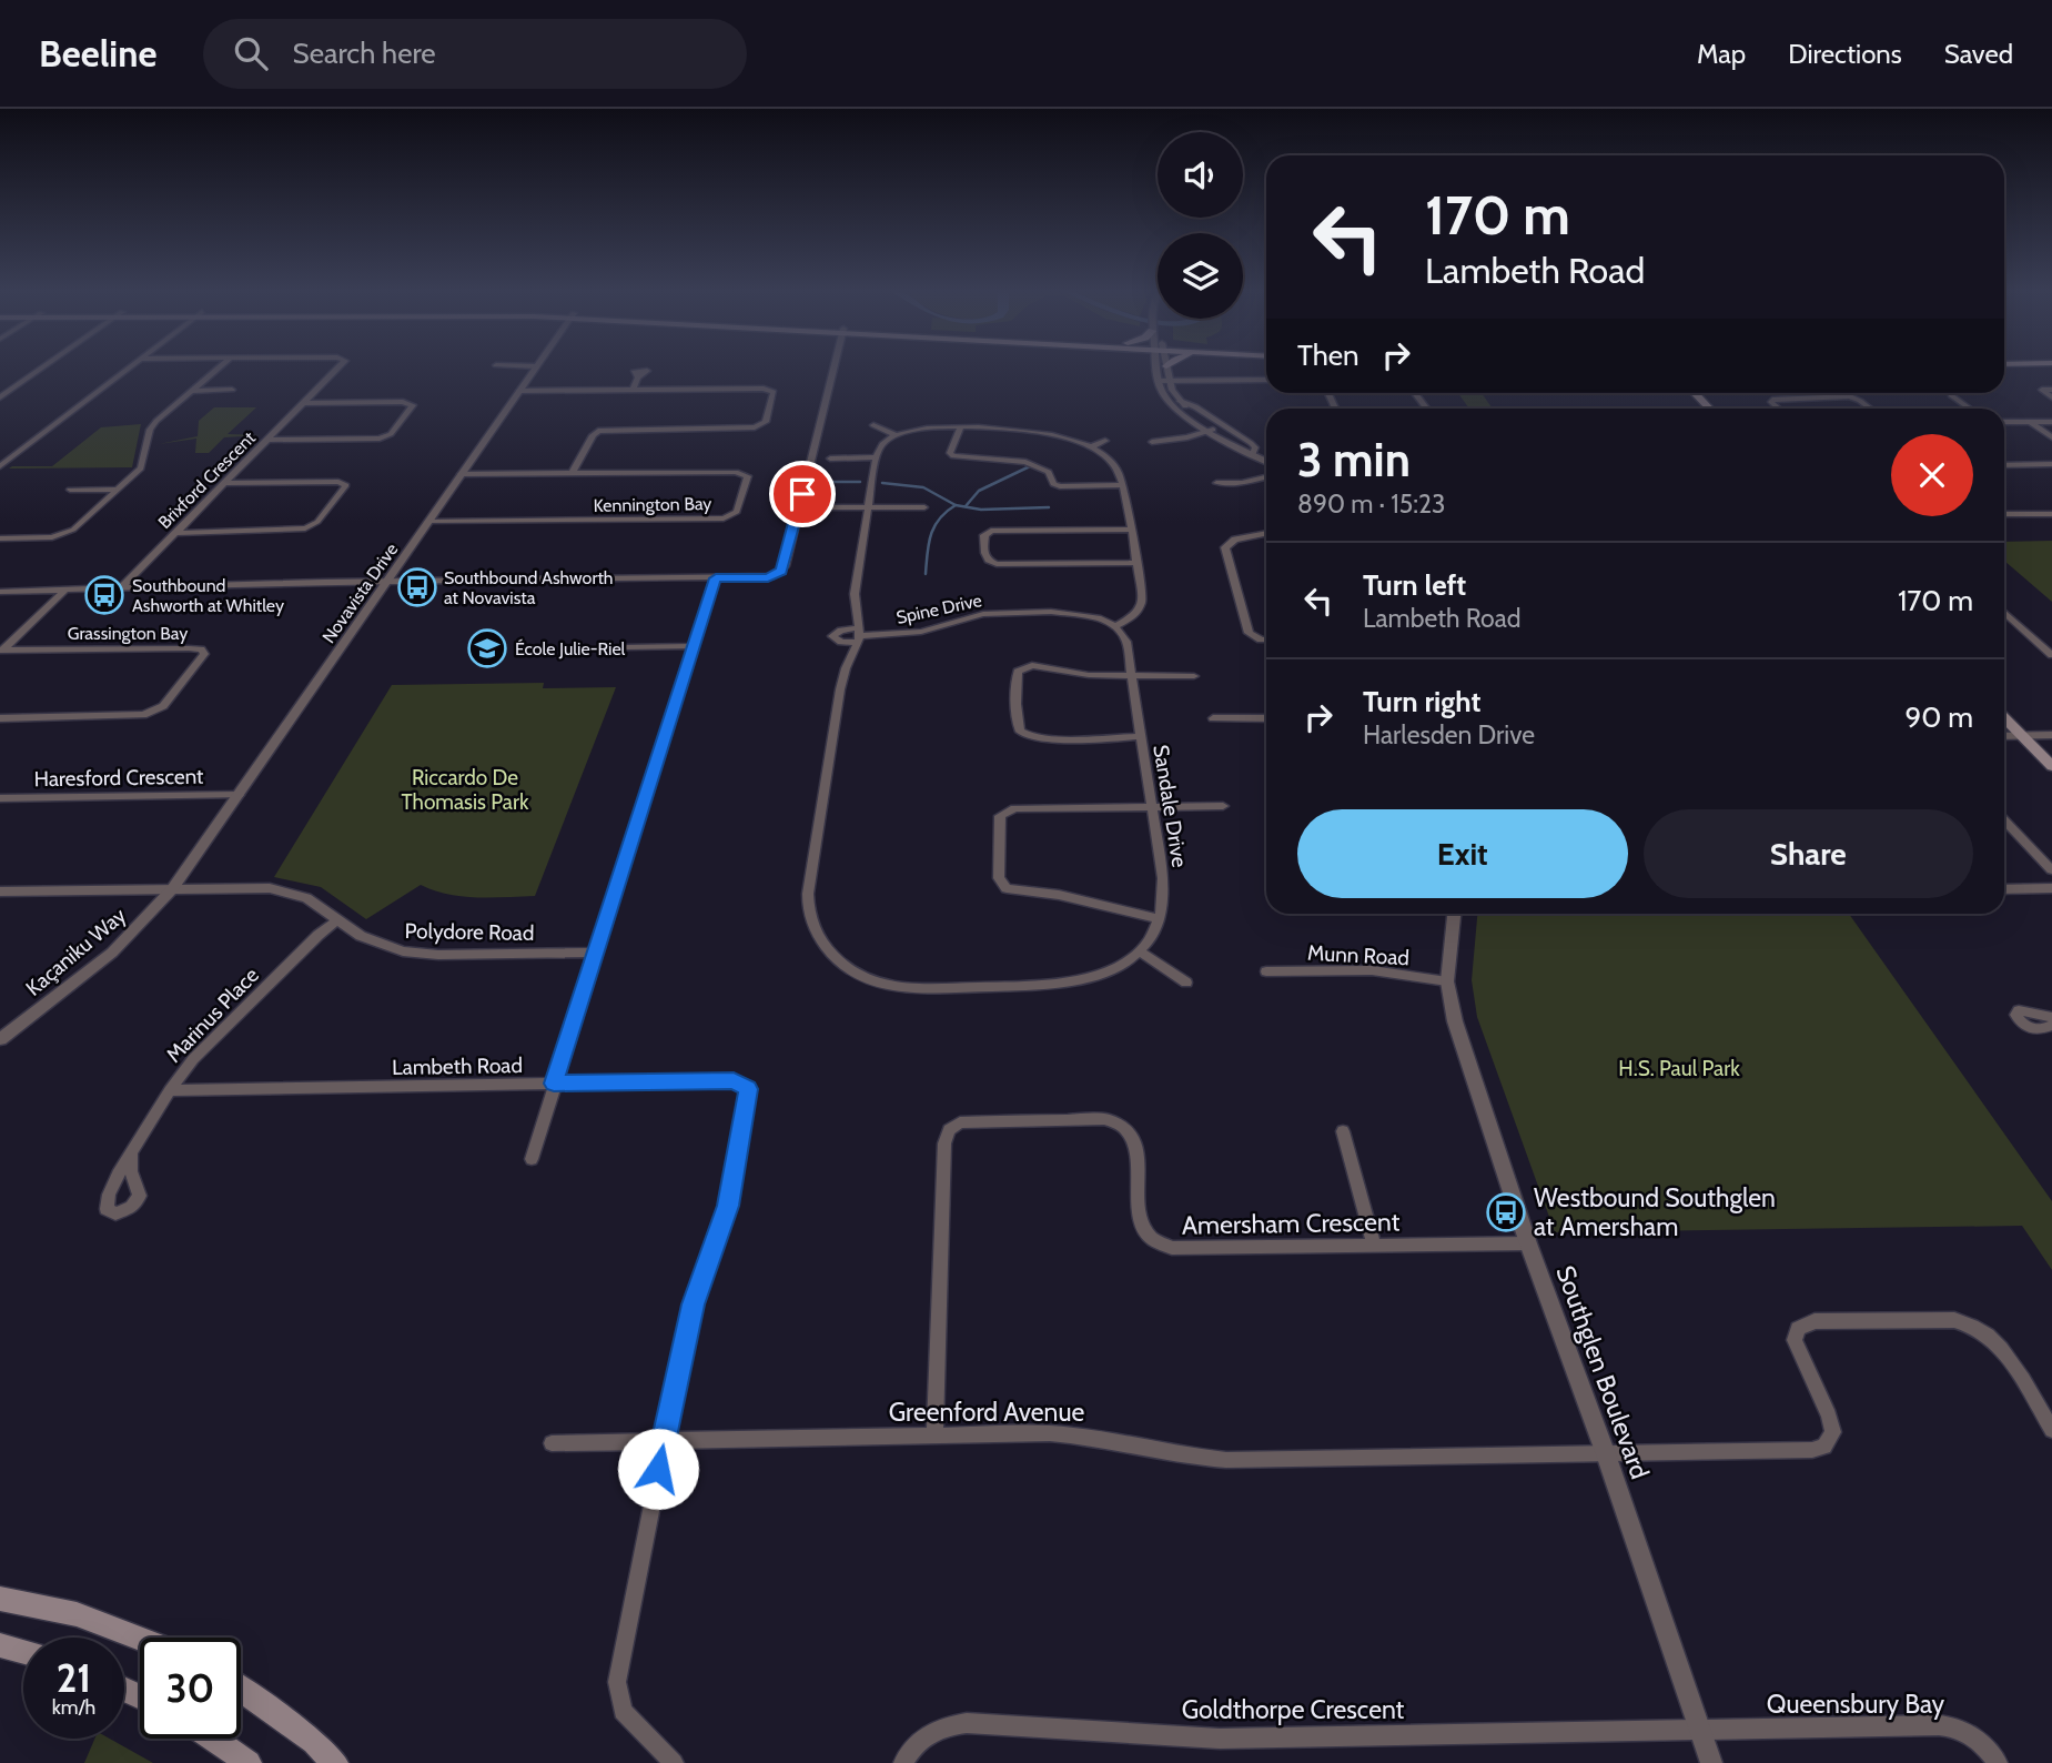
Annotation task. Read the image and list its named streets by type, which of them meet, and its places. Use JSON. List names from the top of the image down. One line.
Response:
{"streets":{"street":["Brixford Crescent","Kennington Bay","Novavista Drive","Spine Drive","Grassington Bay","Haresford Crescent","Sandale Drive","Polydore Road","Kaçaniku Way","Munn Road","Marinus Place","Lambeth Road","Amersham Crescent","Southglen Boulevard","Greenford Avenue","Queensbury Bay","Goldthorpe Crescent"]},"crossings":[["Kennington Bay","Novavista Drive"],["Novavista Drive","Haresford Crescent"],["Novavista Drive","Polydore Road"],["Novavista Drive","Kaçaniku Way"],["Spine Drive","Sandale Drive"],["Polydore Road","Kaçaniku Way"],["Polydore Road","Marinus Place"],["Munn Road","Southglen Boulevard"],["Marinus Place","Lambeth Road"],["Lambeth Road","Greenford Avenue"],["Amersham Crescent","Southglen Boulevard"],["Amersham Crescent","Greenford Avenue"],["Southglen Boulevard","Greenford Avenue"],["Southglen Boulevard","Queensbury Bay"],["Southglen Boulevard","Goldthorpe Crescent"],["Queensbury Bay","Goldthorpe Crescent"]],"parks":["Riccardo De Thomasis Park","H.S. Paul Park"],"places":{"bus stop":["Southbound Ashworth at Novavista","Southbound Ashworth at Whitley","Westbound Southglen at Amersham"],"school or university":["École Julie-Riel"]},"page":{"header":"Beeline","search":"Search here","nav":["Map","Directions","Saved"],"turn":["170 m","Lambeth Road"],"then":"Then","heading":["3 min","890 m · 15:23"],"list":[{"name":"Turn left","note":"Lambeth Road","value":"170 m"},{"name":"Turn right","note":"Harlesden Drive","value":"90 m"}],"buttons":["Exit","Share"],"speed":"21 km/h","limit":"30"}}
